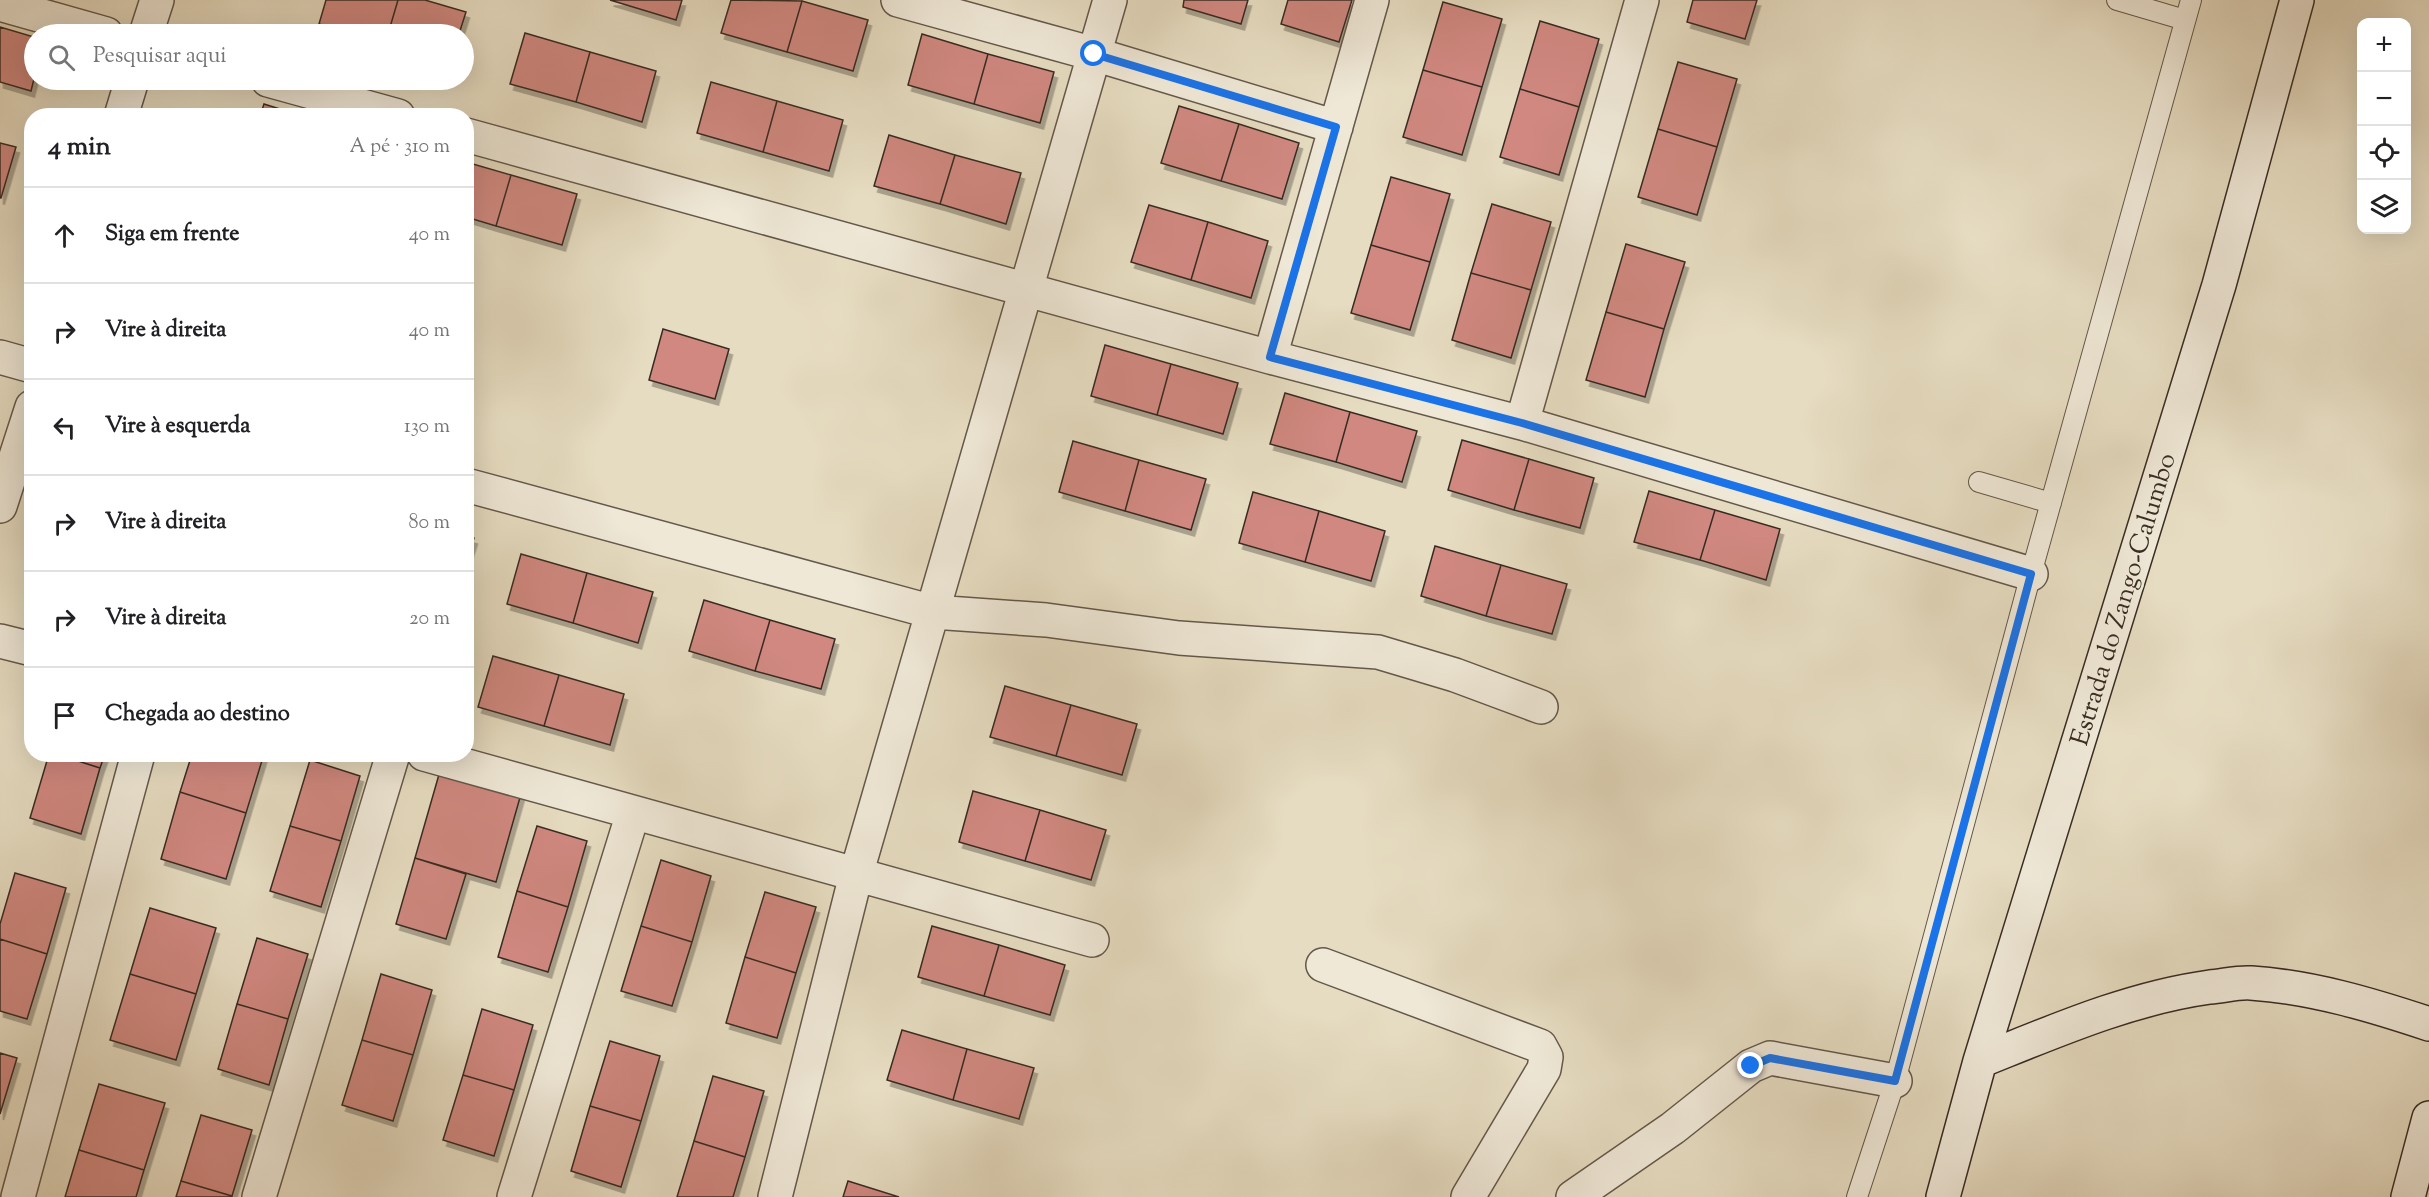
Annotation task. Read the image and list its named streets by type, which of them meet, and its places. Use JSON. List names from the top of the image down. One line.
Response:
{"streets":{"street":["Estrada do Zango-Calumbo"]},"page":{"map_buttons":["+","−"],"search":"Pesquisar aqui","heading":["4 min","A pé · 310 m"],"list":[["Siga em frente","40 m"],["Vire à direita","40 m"],["Vire à esquerda","130 m"],["Vire à direita","80 m"],["Vire à direita","20 m"],"Chegada ao destino"]}}
